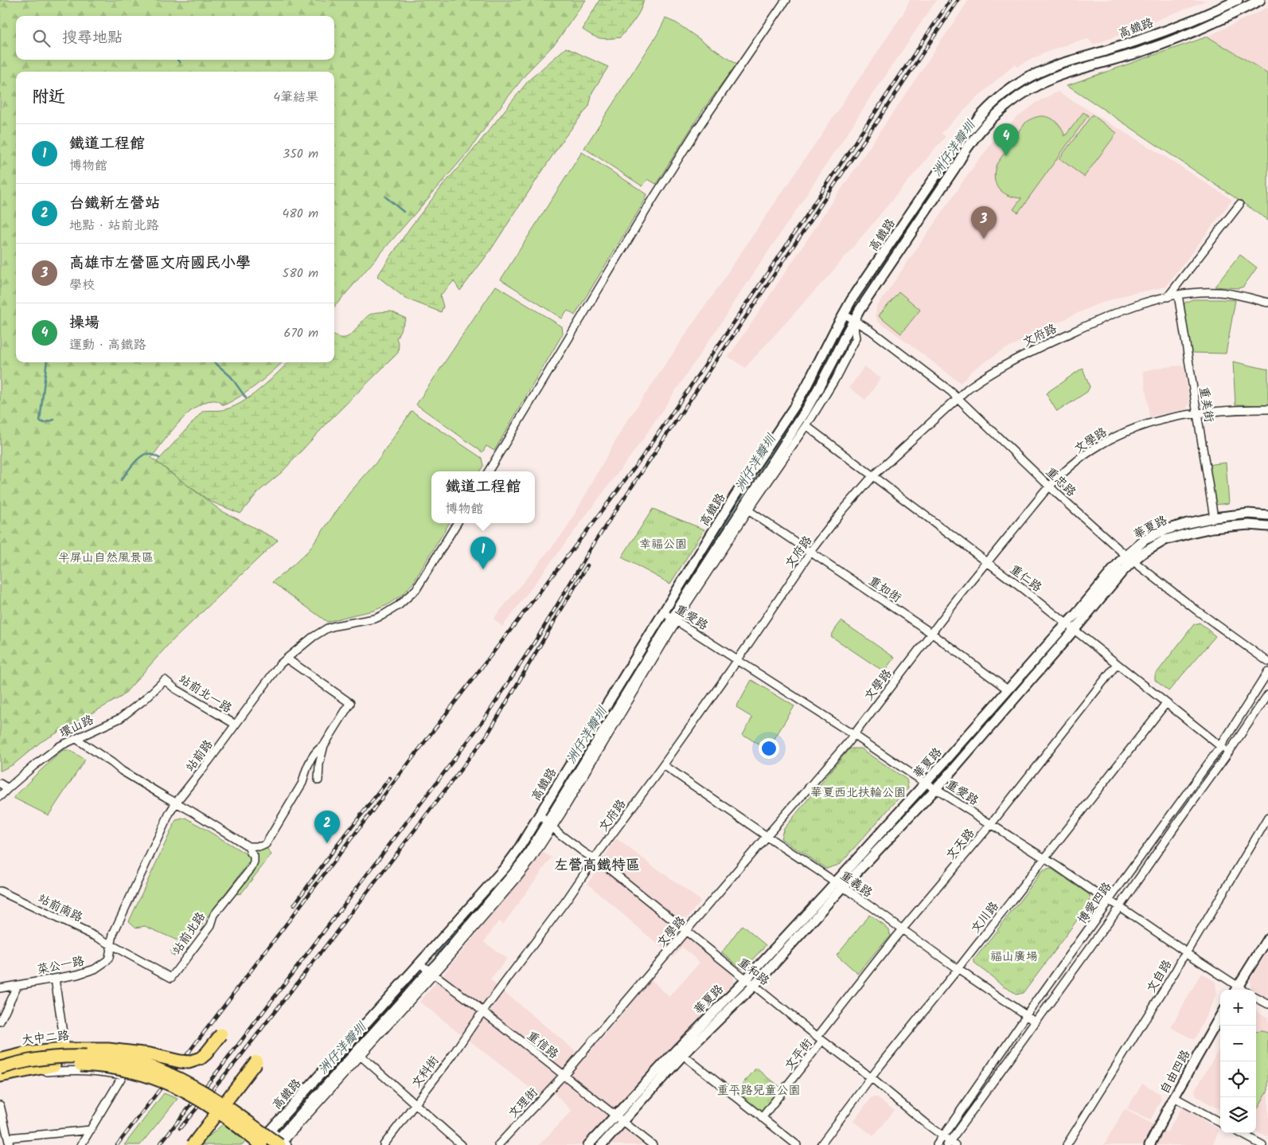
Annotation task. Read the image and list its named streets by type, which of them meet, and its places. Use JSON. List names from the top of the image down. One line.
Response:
{"streets":{"street":["高鐵路","文府路","重美街","文學路","重忠路","華夏路","重仁路","重如街","重愛路","站前北一路","環山路","站前路","文天路","重義路","博愛四路","站前南路","文川路","站前北路","菜公一路","重和路","文自路","大中二路","重信路","文平街","文科街","自由四路","文理街"]},"crossings":[["高鐵路","重忠路"],["高鐵路","重仁路"],["高鐵路","重如街"],["高鐵路","重愛路"],["高鐵路","重和路"],["高鐵路","重信路"],["文府路","重美街"],["文府路","重忠路"],["文府路","重仁路"],["文府路","重如街"],["文府路","重愛路"],["文府路","重義路"],["文府路","重和路"],["文府路","重信路"],["文府路","文科街"],["重美街","文學路"],["重美街","華夏路"],["文學路","重忠路"],["文學路","重仁路"],["文學路","重如街"],["文學路","重愛路"],["文學路","重義路"],["文學路","重和路"],["文學路","重信路"],["文學路","文理街"],["重忠路","華夏路"],["華夏路","重仁路"],["華夏路","重如街"],["華夏路","重愛路"],["華夏路","重義路"],["華夏路","重和路"],["華夏路","重信路"],["重仁路","文天路"],["重仁路","博愛四路"],["重仁路","文川路"],["重愛路","文天路"],["重愛路","博愛四路"],["重愛路","文川路"],["重愛路","文自路"],["站前北一路","環山路"],["站前北一路","站前路"],["站前路","站前南路"],["站前路","站前北路"],["站前路","菜公一路"],["文天路","重義路"],["文天路","重和路"],["文天路","文平街"],["重義路","博愛四路"],["重義路","文川路"],["博愛四路","重和路"],["站前南路","站前北路"],["站前南路","菜公一路"],["文川路","重和路"],["站前北路","菜公一路"],["重和路","文平街"],["重信路","文科街"],["重信路","文理街"]],"districts":["左營高鐵特區"],"water":["洲仔洋瓣圳"],"parks":["幸福公園","半屏山自然風景區","華夏西北扶輪公園","福山廣場","重平路兒童公園"],"page":{"search":"搜尋地點","heading":["附近","4筆結果"],"pins":["4","3","1","2"],"list":[{"mark":"1","name":"鐵道工程館","note":"博物館","value":"350 m"},{"mark":"2","name":"台鐵新左營站","note":"地點 · 站前北路","value":"480 m"},{"mark":"3","name":"高雄市左營區文府國民小學","note":"學校","value":"580 m"},{"mark":"4","name":"操場","note":"運動 · 高鐵路","value":"670 m"}],"popup":["鐵道工程館","博物館"],"map_buttons":["+","−"]}}
